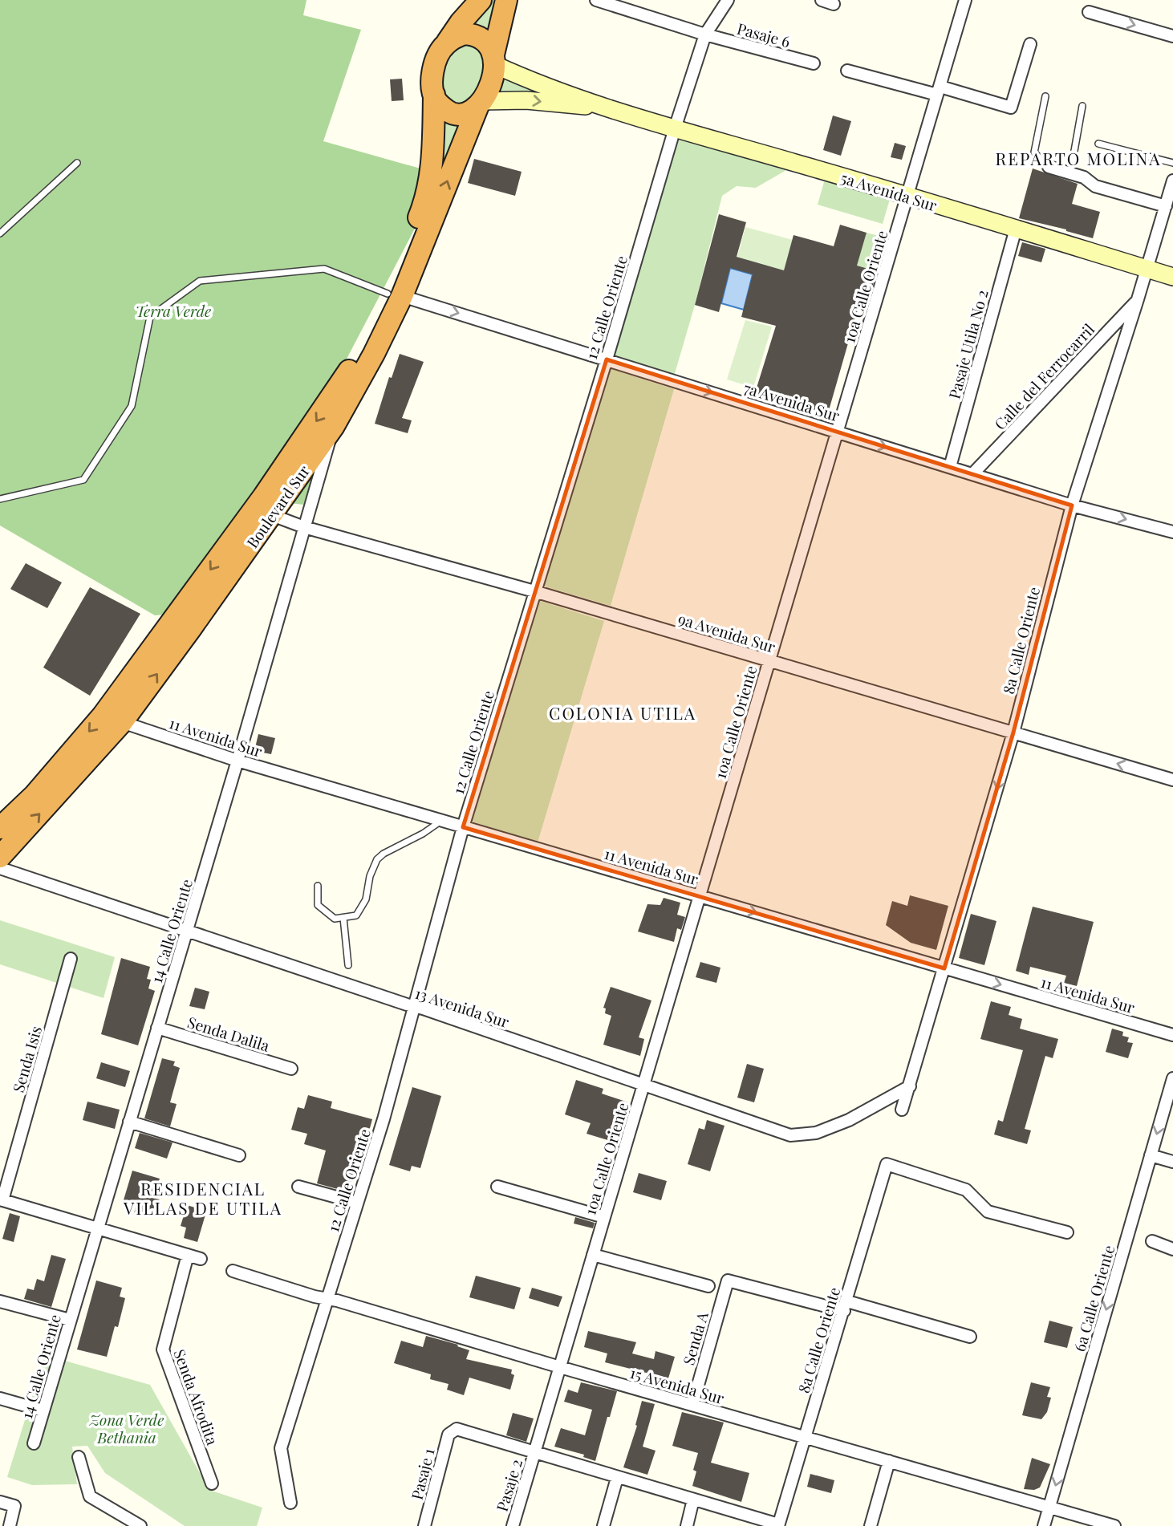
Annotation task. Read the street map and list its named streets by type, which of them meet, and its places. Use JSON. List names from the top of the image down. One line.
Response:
{"streets":{"highway":["Boulevard Sur"],"street":["Pasaje 6","5a Avenida Sur","10a Calle Oriente","12 Calle Oriente","Pasaje Utila No 2","Calle del Ferrocarril","7a Avenida Sur","9a Avenida Sur","8a Calle Oriente","11 Avenida Sur","14 Calle Oriente","13 Avenida Sur","Senda Dalila","Senda Isis","6a Calle Oriente","Senda A","15 Avenida Sur","Senda Afrodita","Pasaje 1","Pasaje 2"]},"crossings":[["Pasaje 6","12 Calle Oriente"],["5a Avenida Sur","10a Calle Oriente"],["5a Avenida Sur","12 Calle Oriente"],["5a Avenida Sur","Pasaje Utila No 2"],["5a Avenida Sur","Boulevard Sur"],["5a Avenida Sur","8a Calle Oriente"],["10a Calle Oriente","7a Avenida Sur"],["10a Calle Oriente","9a Avenida Sur"],["10a Calle Oriente","11 Avenida Sur"],["10a Calle Oriente","13 Avenida Sur"],["10a Calle Oriente","15 Avenida Sur"],["10a Calle Oriente","Pasaje 1"],["10a Calle Oriente","Pasaje 2"],["12 Calle Oriente","7a Avenida Sur"],["12 Calle Oriente","9a Avenida Sur"],["12 Calle Oriente","11 Avenida Sur"],["12 Calle Oriente","13 Avenida Sur"],["12 Calle Oriente","15 Avenida Sur"],["Pasaje Utila No 2","7a Avenida Sur"],["Calle del Ferrocarril","7a Avenida Sur"],["Calle del Ferrocarril","8a Calle Oriente"],["7a Avenida Sur","Boulevard Sur"],["7a Avenida Sur","8a Calle Oriente"],["Boulevard Sur","9a Avenida Sur"],["Boulevard Sur","11 Avenida Sur"],["Boulevard Sur","14 Calle Oriente"],["9a Avenida Sur","8a Calle Oriente"],["9a Avenida Sur","14 Calle Oriente"],["8a Calle Oriente","11 Avenida Sur"],["8a Calle Oriente","13 Avenida Sur"],["8a Calle Oriente","Senda A"],["8a Calle Oriente","15 Avenida Sur"],["11 Avenida Sur","14 Calle Oriente"],["14 Calle Oriente","13 Avenida Sur"],["14 Calle Oriente","Senda Dalila"],["6a Calle Oriente","15 Avenida Sur"],["Senda A","15 Avenida Sur"],["Pasaje 1","Pasaje 2"]],"one_way":["7a Avenida Sur","11 Avenida Sur","6a Calle Oriente"],"districts":["REPARTO MOLINA","COLONIA UTILA","RESIDENCIAL VILLAS DE UTILA"],"parks":["Terra Verde","Zona Verde Bethania"]}
